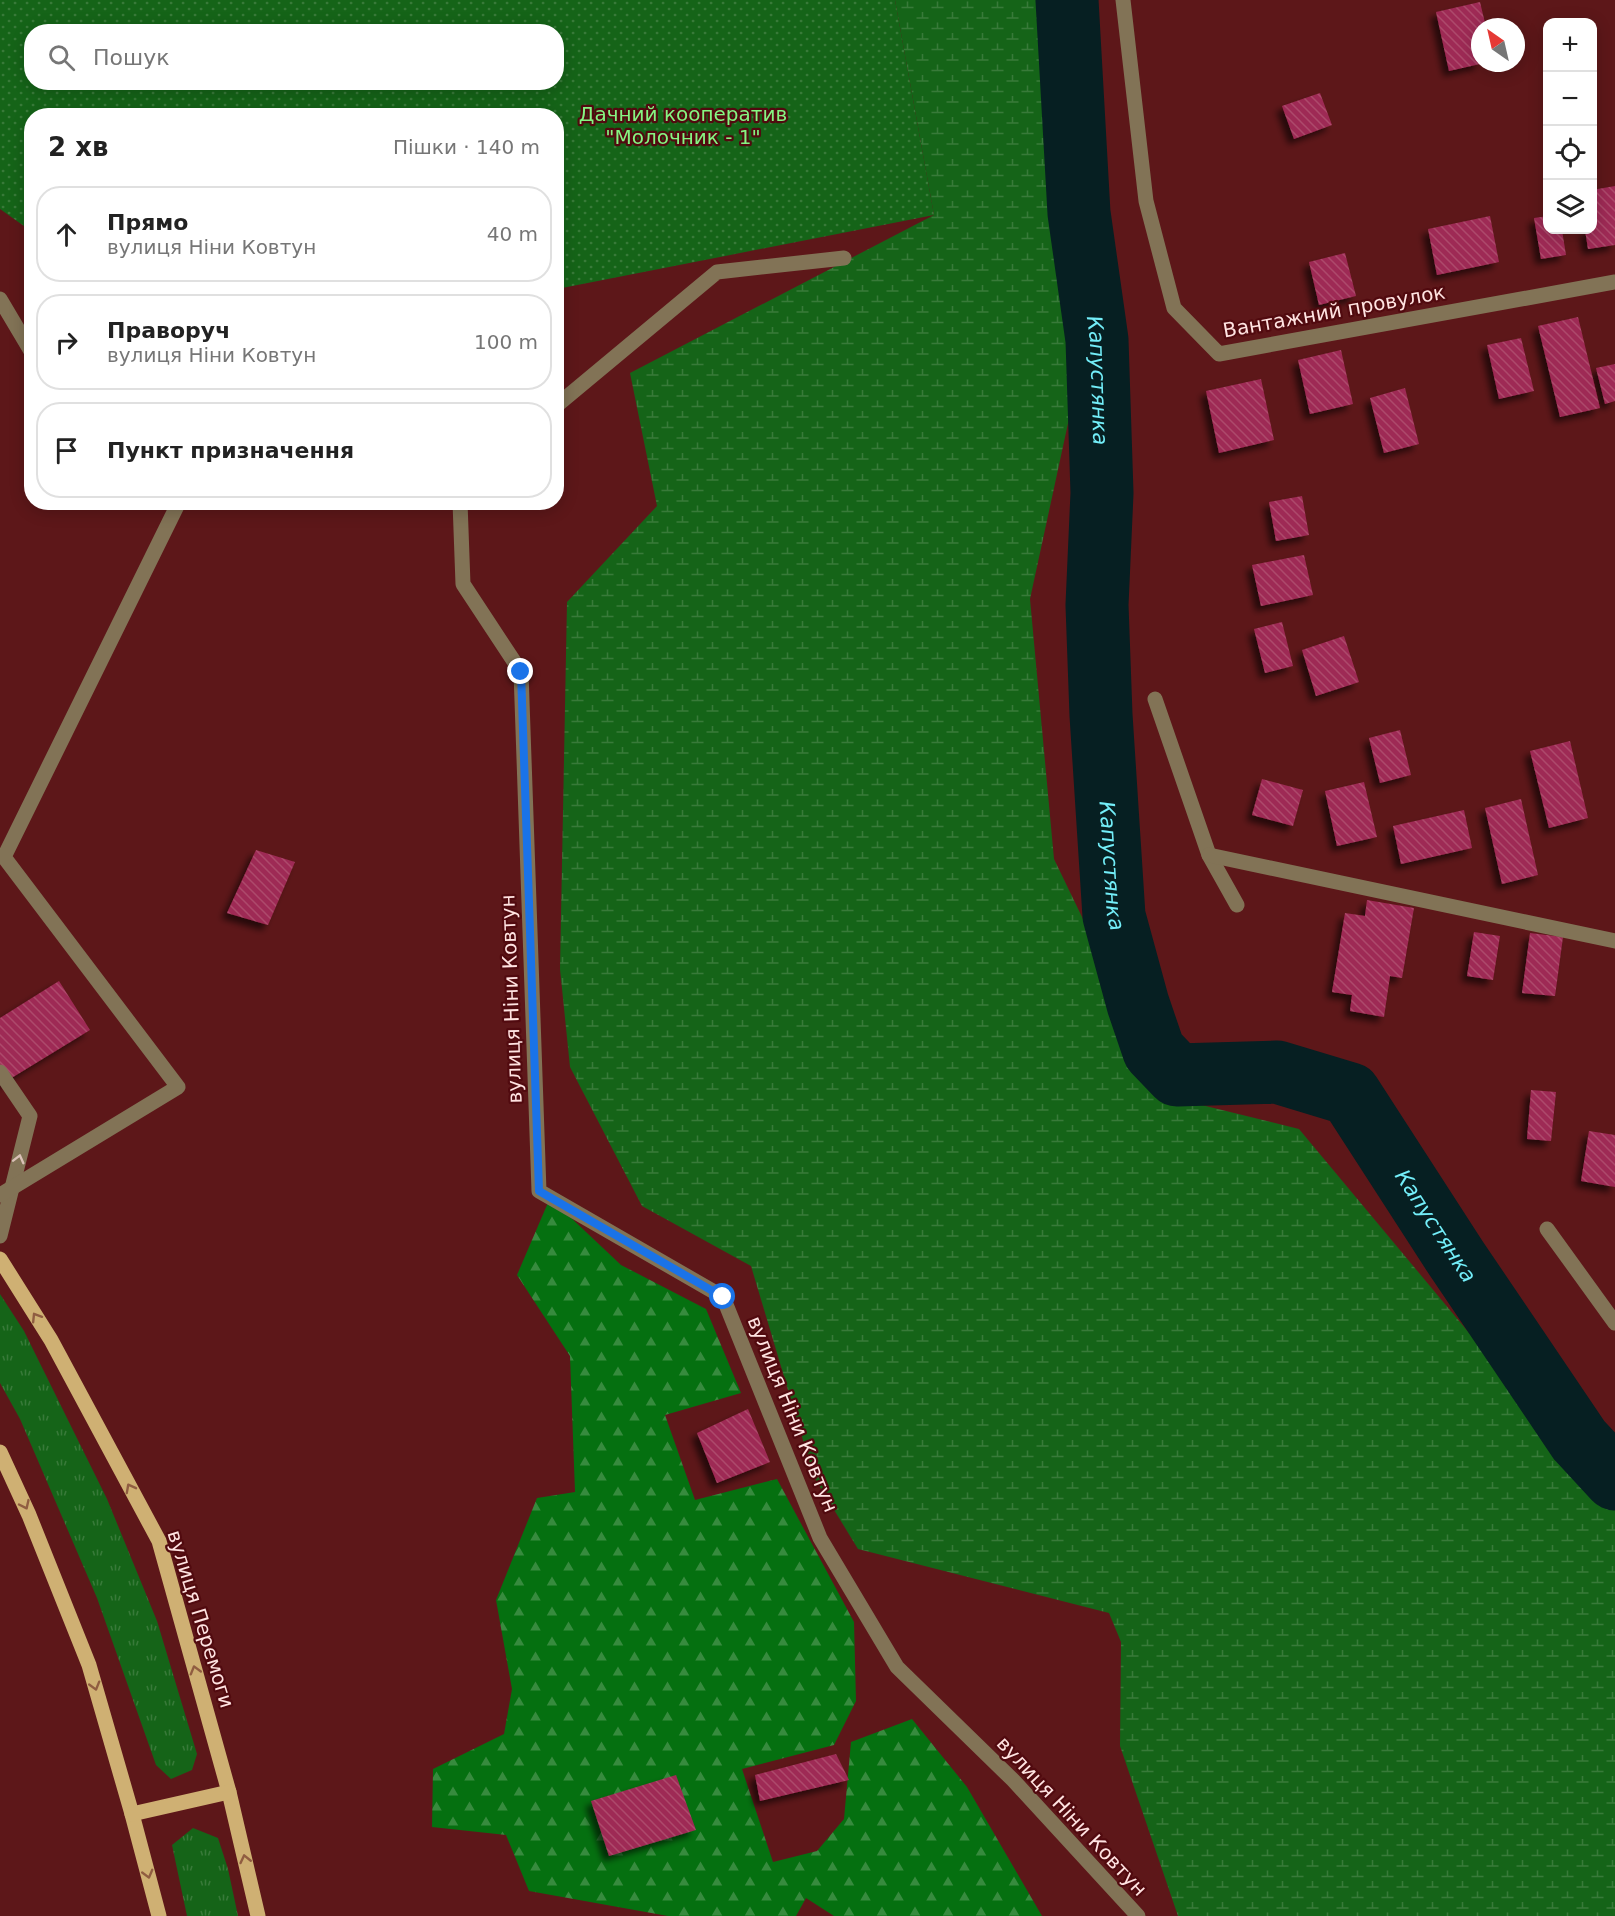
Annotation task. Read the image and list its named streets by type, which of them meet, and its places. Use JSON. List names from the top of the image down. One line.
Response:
{"streets":{"main road":["вулиця Перемоги"],"street":["Вантажний провулок","вулиця Ніни Ковтун"]},"water":["Капустянка"],"parks":["Дачний кооператив \"Молочник - 1\""],"north":"top left","page":{"map_buttons":["+","−"],"search":"Пошук","heading":["2 хв","Пішки · 140 m"],"list":[["Прямо","вулиця Ніни Ковтун","40 m"],["Праворуч","вулиця Ніни Ковтун","100 m"],"Пункт призначення"]}}
